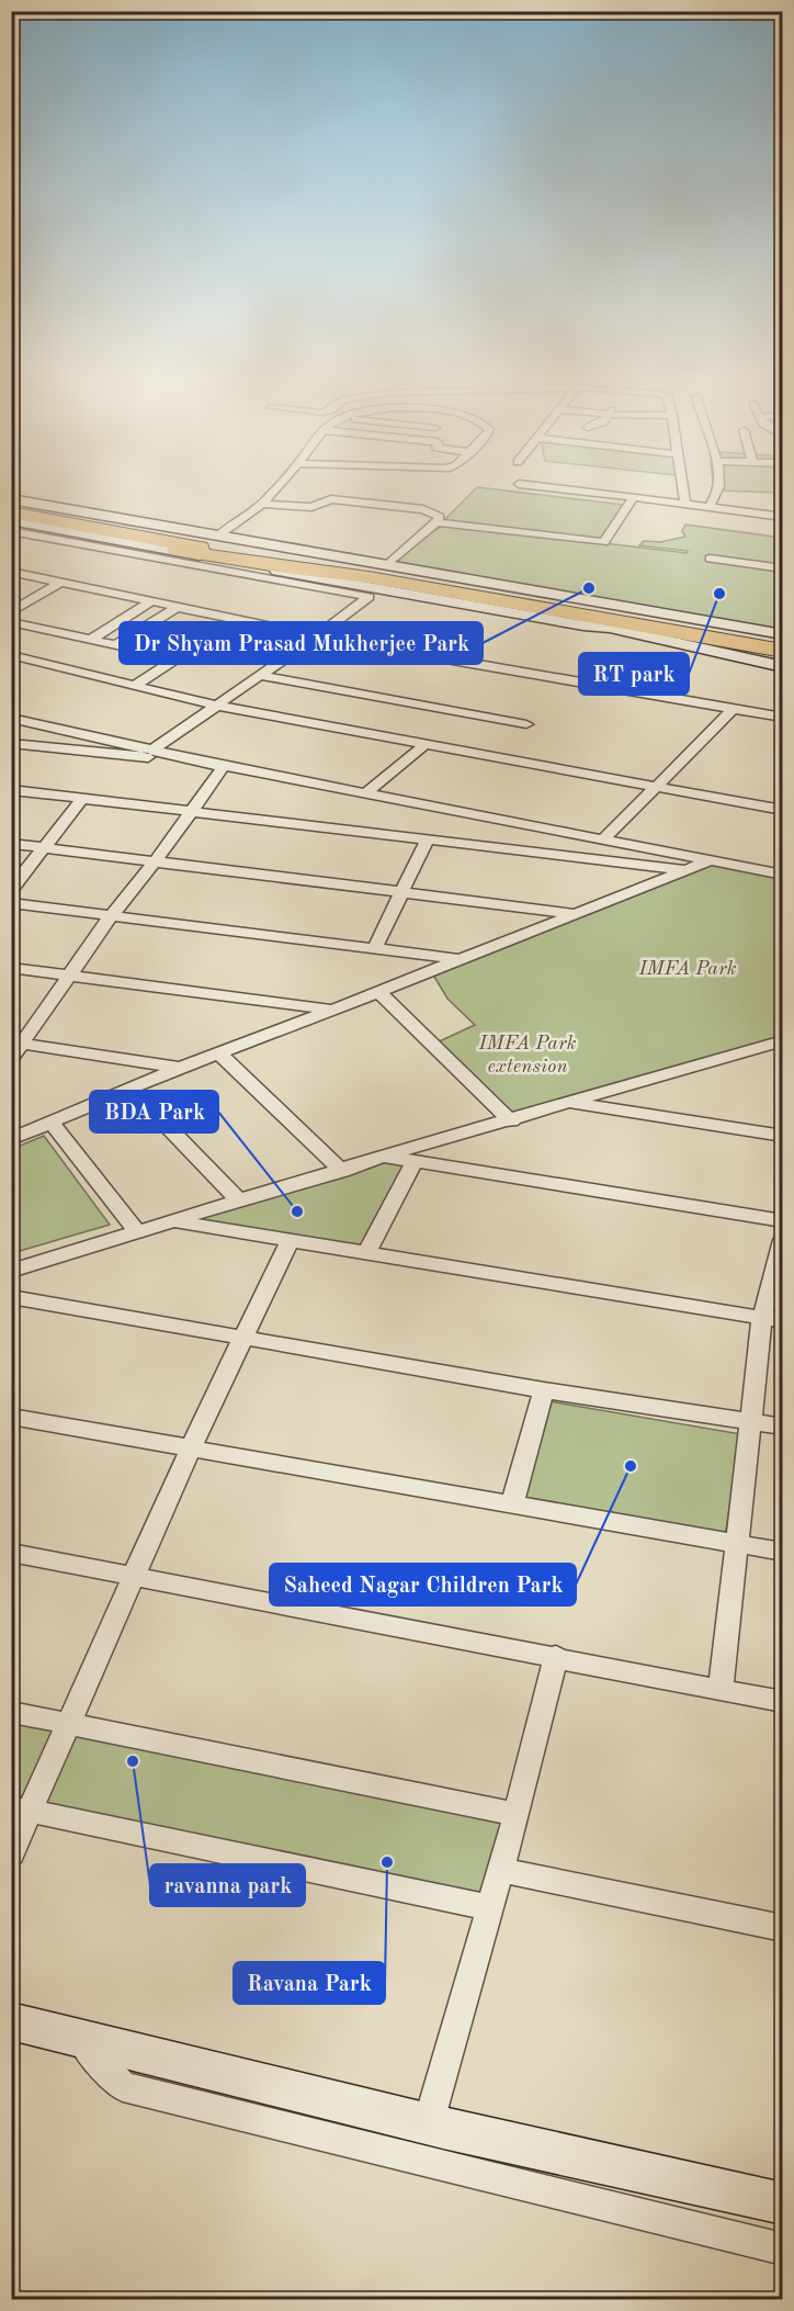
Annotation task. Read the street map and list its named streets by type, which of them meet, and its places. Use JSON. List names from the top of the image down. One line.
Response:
{"parks":["IMFA Park","IMFA Park extension"],"places":["Dr Shyam Prasad Mukherjee Park","RT park","BDA Park","Saheed Nagar Children Park","ravanna park","Ravana Park"]}
